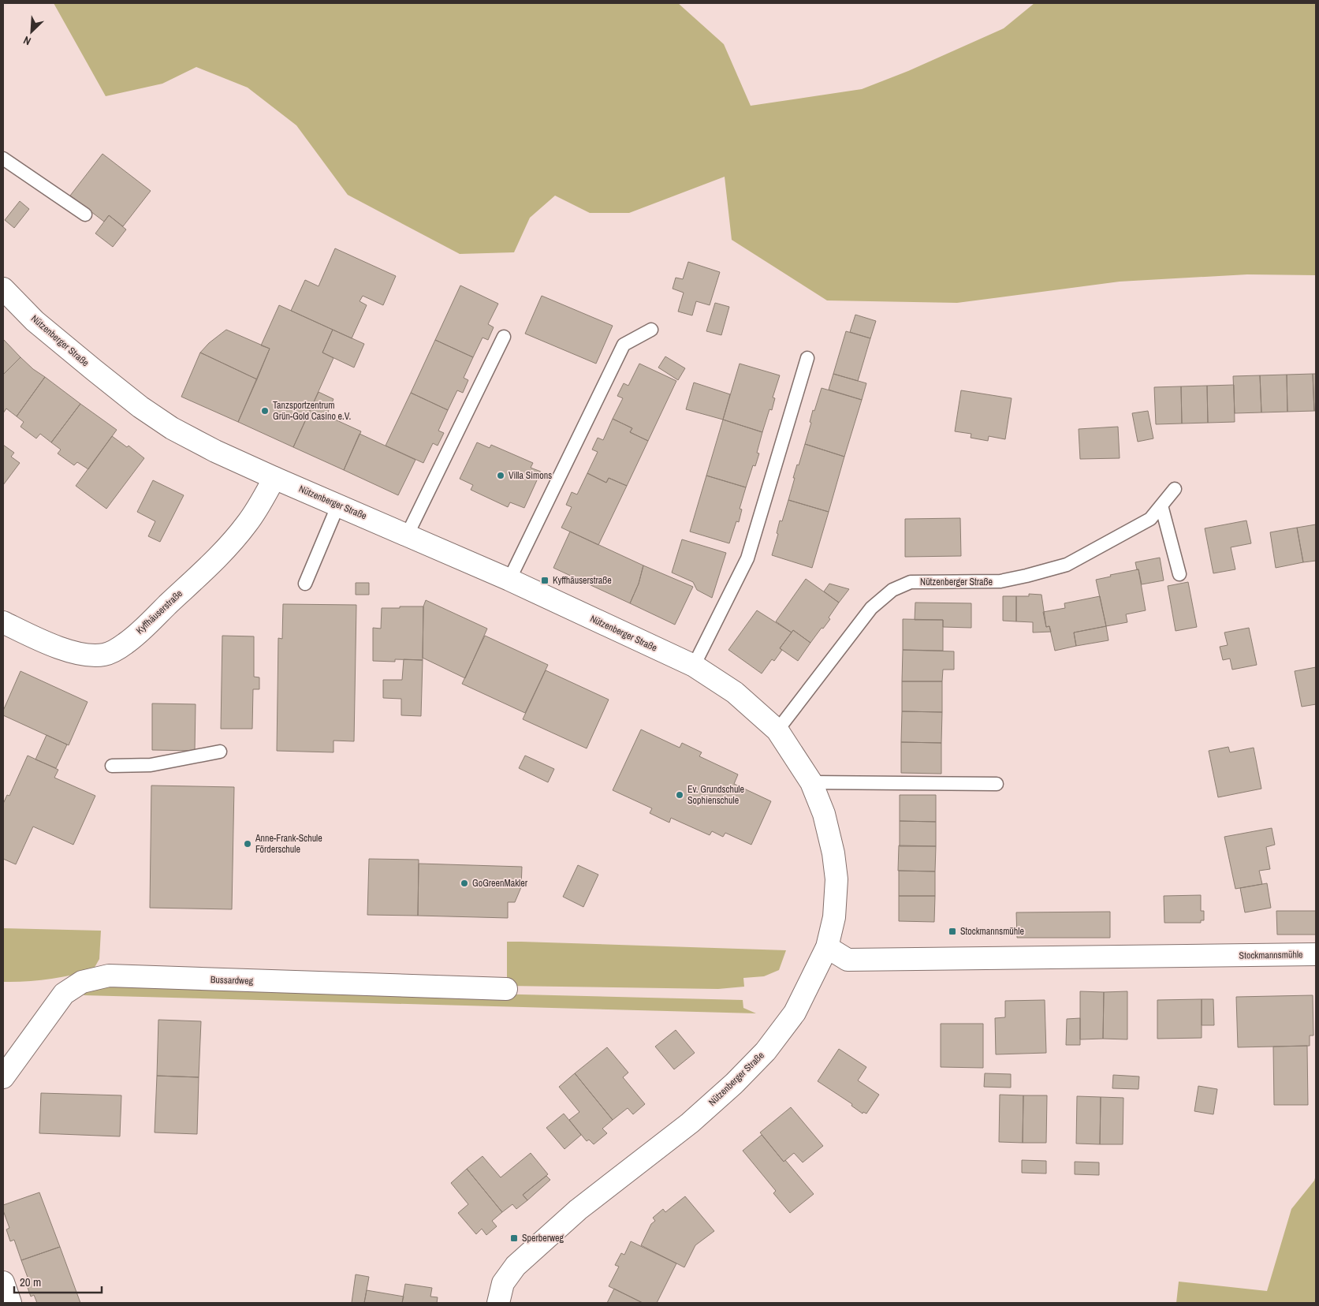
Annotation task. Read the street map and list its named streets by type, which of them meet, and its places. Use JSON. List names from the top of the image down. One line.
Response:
{"streets":{"street":["Nützenberger Straße","Kyffhäuserstraße","Stockmannsmühle","Bussardweg"]},"crossings":[["Nützenberger Straße","Kyffhäuserstraße"],["Nützenberger Straße","Stockmannsmühle"]],"places":{"other":["Tanzsportzentrum Grün-Gold Casino e.V.","Villa Simons","Ev. Grundschule Sophienschule","Anne-Frank-Schule Förderschule","GoGreenMakler"],"transit":["Kyffhäuserstraße","Stockmannsmühle","Sperberweg"]},"scale_bar":"20 m","north":"bottom left"}
